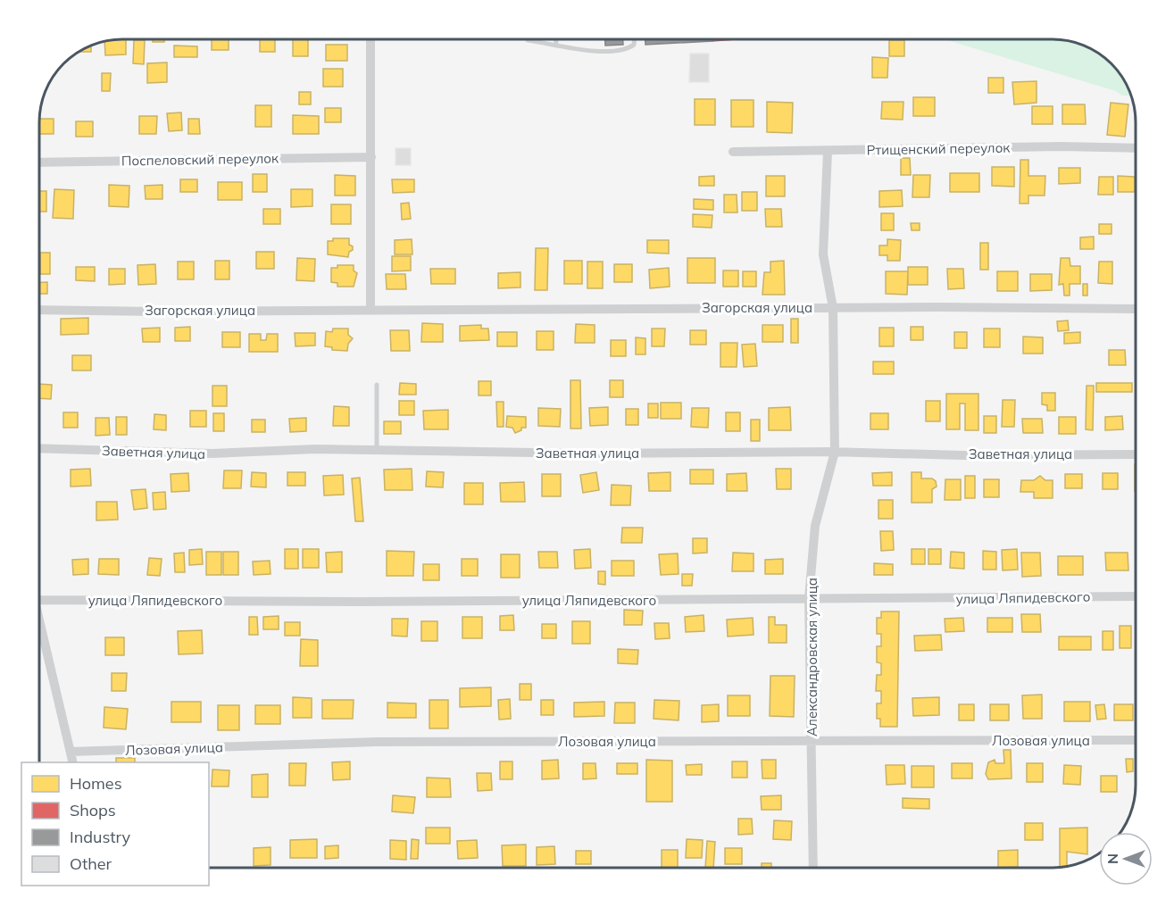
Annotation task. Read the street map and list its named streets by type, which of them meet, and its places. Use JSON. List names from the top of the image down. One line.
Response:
{"streets":{"street":["Ртищенский переулок","Поспеловский переулок","Загорская улица","Заветная улица","улица Ляпидевского","Александровская улица","Лозовая улица"]},"crossings":[["Ртищенский переулок","Александровская улица"],["Загорская улица","Александровская улица"],["Заветная улица","Александровская улица"],["улица Ляпидевского","Александровская улица"],["Александровская улица","Лозовая улица"]],"legend":["Homes","Shops","Industry","Other"],"north":"left"}
